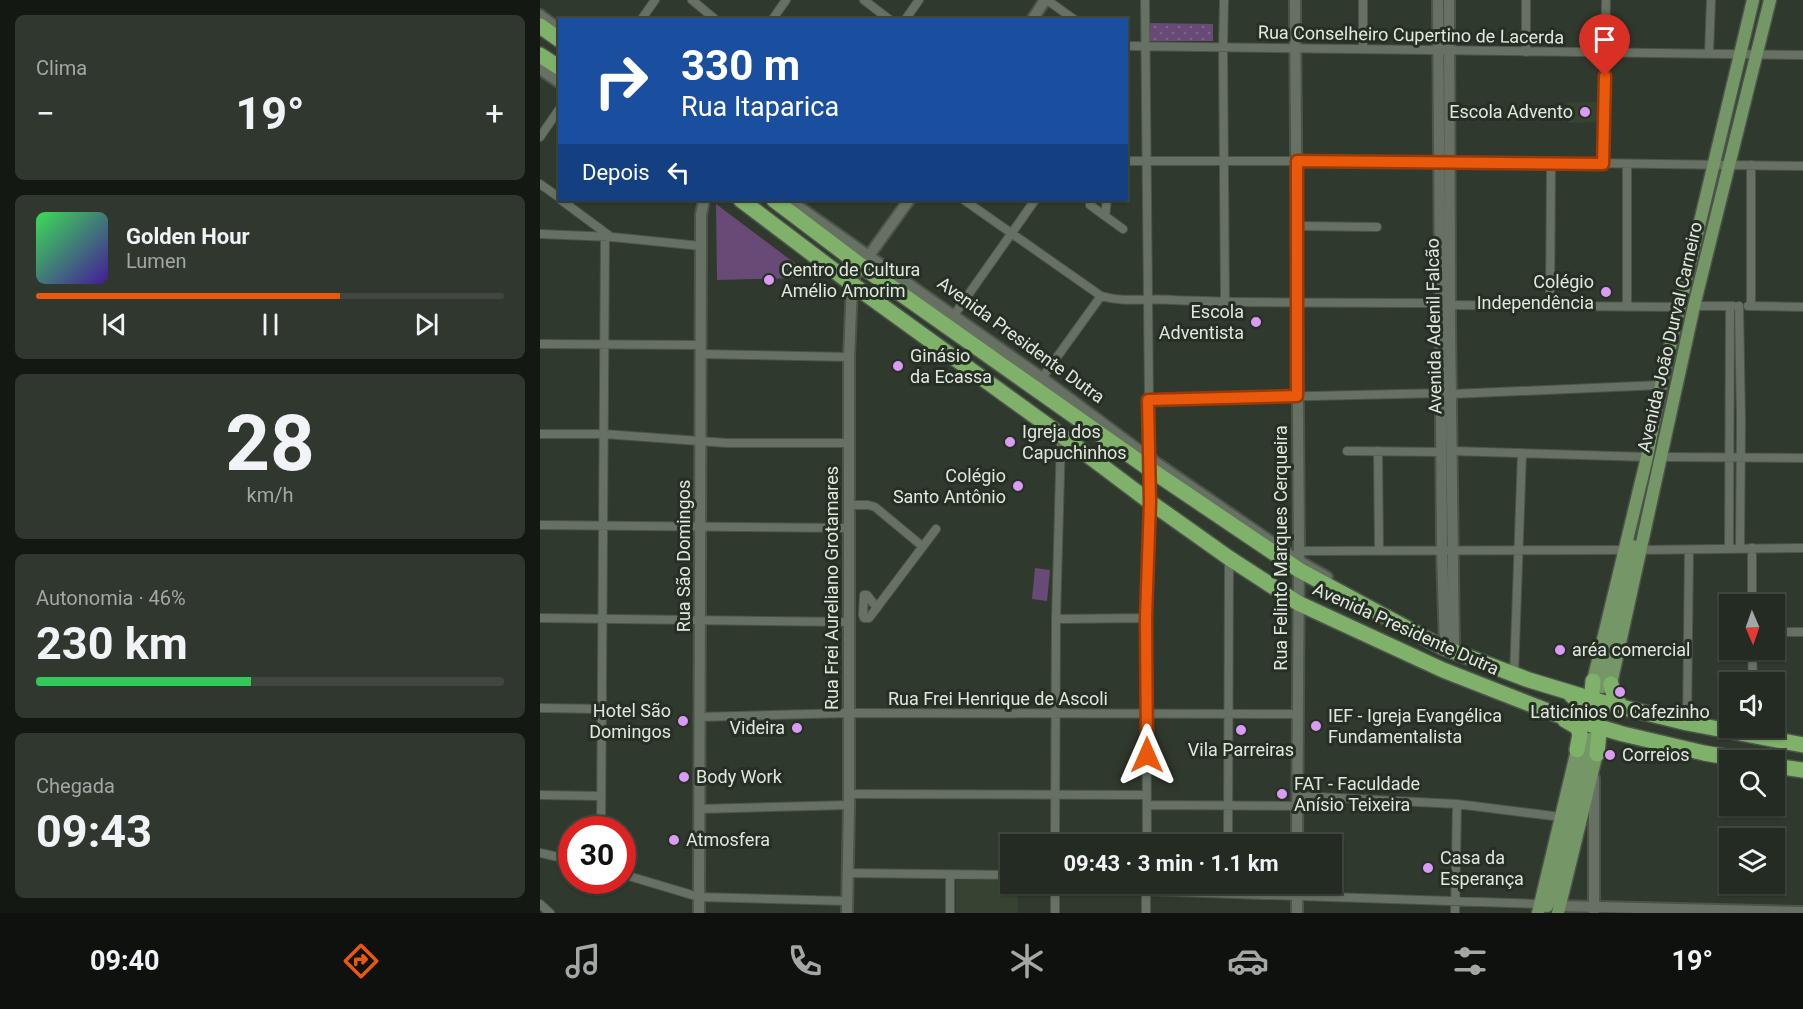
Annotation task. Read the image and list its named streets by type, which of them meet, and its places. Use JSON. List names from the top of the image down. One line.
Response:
{"streets":{"highway":["Avenida Presidente Dutra"],"main road":["Avenida João Durval Carneiro"],"street":["Rua Conselheiro Cupertino de Lacerda","Avenida Adenil Falcão","Rua Felinto Marques Cerqueira","Rua São Domingos","Rua Frei Aureliano Grotamares","Rua Frei Henrique de Ascoli"]},"crossings":[["Rua Conselheiro Cupertino de Lacerda","Avenida Adenil Falcão"],["Rua Conselheiro Cupertino de Lacerda","Avenida João Durval Carneiro"],["Rua Conselheiro Cupertino de Lacerda","Rua Felinto Marques Cerqueira"],["Avenida Adenil Falcão","Avenida Presidente Dutra"],["Avenida Presidente Dutra","Rua Felinto Marques Cerqueira"],["Avenida Presidente Dutra","Rua Frei Aureliano Grotamares"],["Rua Felinto Marques Cerqueira","Rua Frei Henrique de Ascoli"],["Rua São Domingos","Rua Frei Henrique de Ascoli"],["Rua Frei Aureliano Grotamares","Rua Frei Henrique de Ascoli"]],"places":["Escola Advento","Centro de Cultura Amélio Amorim","Colégio Independência","Escola Adventista","Ginásio da Ecassa","Igreja dos Capuchinhos","Colégio Santo Antônio","aréa comercial","Laticínios O Cafezinho","Hotel São Domingos","IEF - Igreja Evangélica Fundamentalista","Videira","Vila Parreiras","Correios","Body Work","FAT - Faculdade Anísio Teixeira","Atmosfera","Casa da Esperança"],"north":"bottom","page":{"tile":["Clima",["28","km/h"],["Autonomia · 46%","230 km"],["Chegada","09:43"]],"turn":["330 m","Rua Itaparica"],"heat":["−","19°","+"],"then":"Depois","song":["Golden Hour","Lumen"],"limit":"30","trip":"09:43 · 3 min · 1.1 km","tabs":["09:40","19°"]}}
